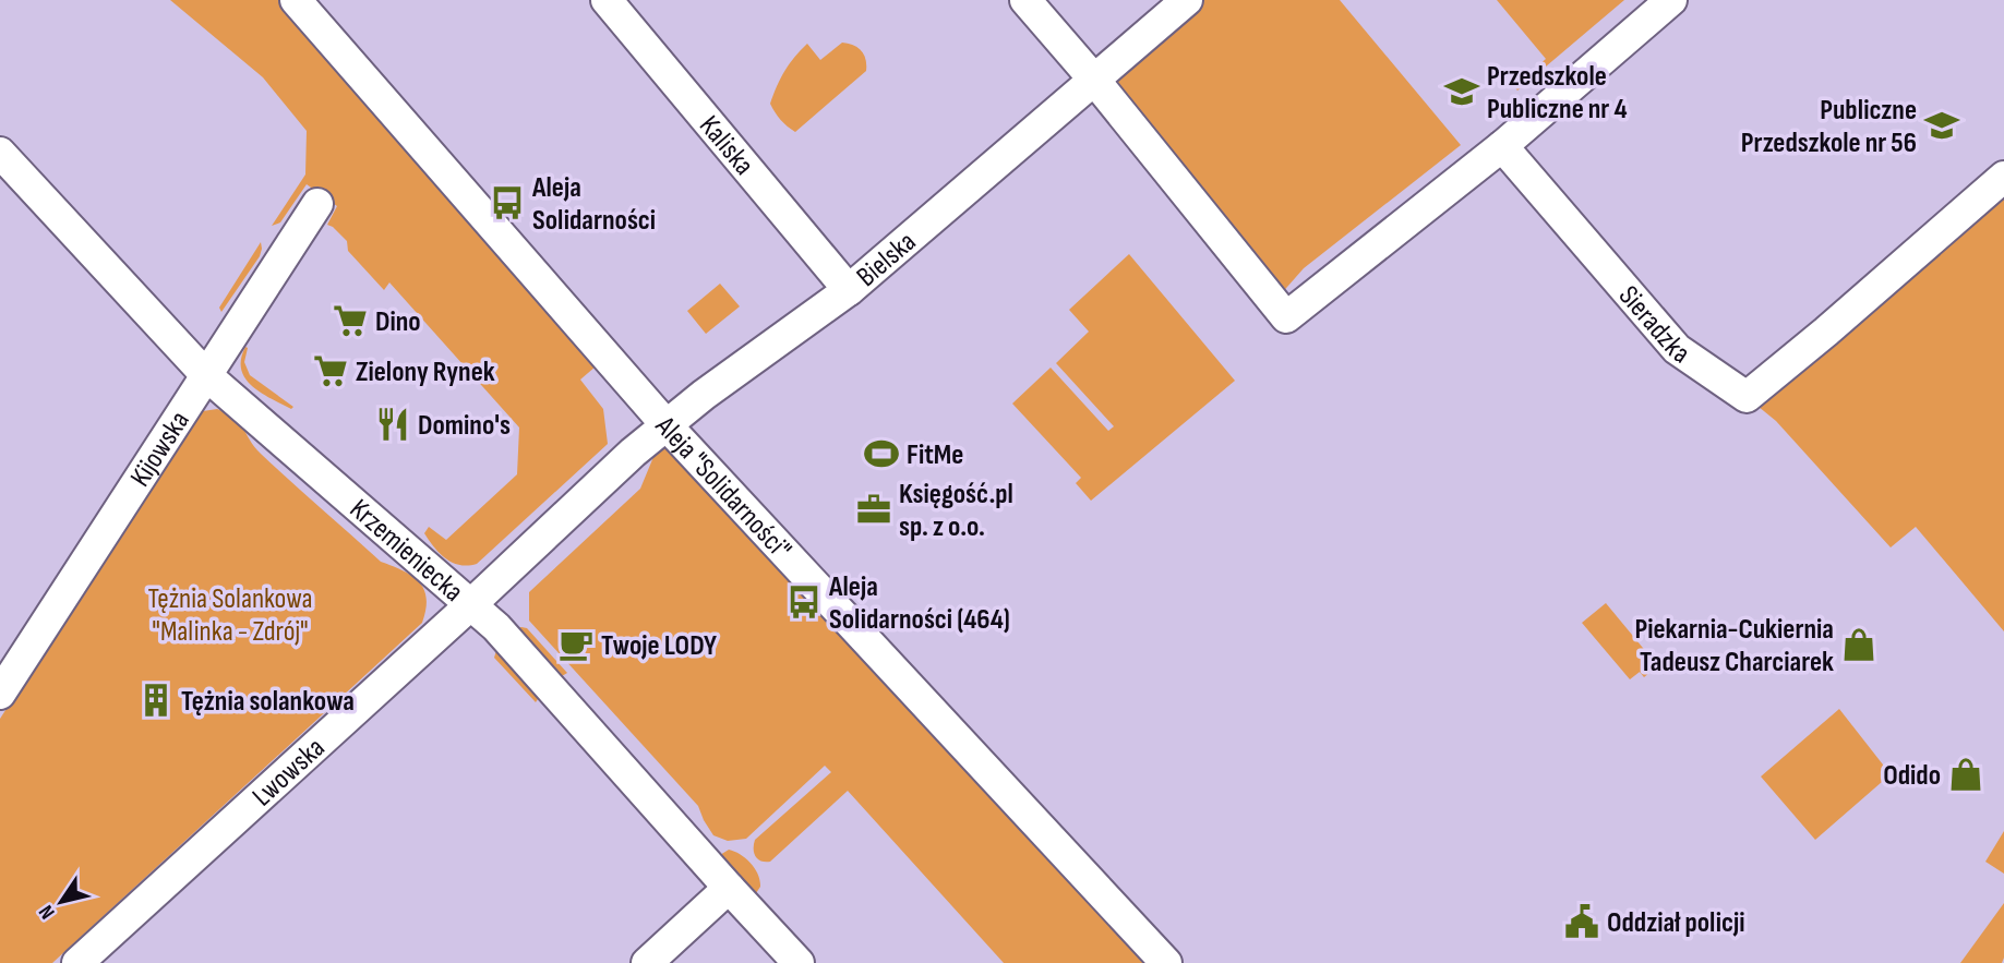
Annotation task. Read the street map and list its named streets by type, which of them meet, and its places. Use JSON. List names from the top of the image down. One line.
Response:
{"streets":{"street":["Kaliska","Bielska","Sieradzka","Kijowska","Aleja \"Solidarności\"","Krzemieniecka","Lwowska"]},"crossings":[["Kaliska","Bielska"],["Bielska","Aleja \"Solidarności\""],["Bielska","Lwowska"],["Kijowska","Krzemieniecka"],["Aleja \"Solidarności\"","Lwowska"],["Krzemieniecka","Lwowska"]],"parks":["Tężnia Solankowa \"Malinka - Zdrój\""],"places":{"school or university":["Przedszkole Publiczne nr 4","Publiczne Przedszkole nr 56"],"bus stop":["Aleja Solidarności","Aleja Solidarności (464)"],"supermarket":["Dino","Zielony Rynek"],"restaurant":["Domino's"],"sports":["FitMe"],"office":["Księgość.pl sp. z o.o."],"cafe":["Twoje LODY"],"shop":["Piekarnia-Cukiernia Tadeusz Charciarek","Odido"],"building":["Tężnia solankowa"],"public building":["Oddział policji"]},"north":"bottom left"}
